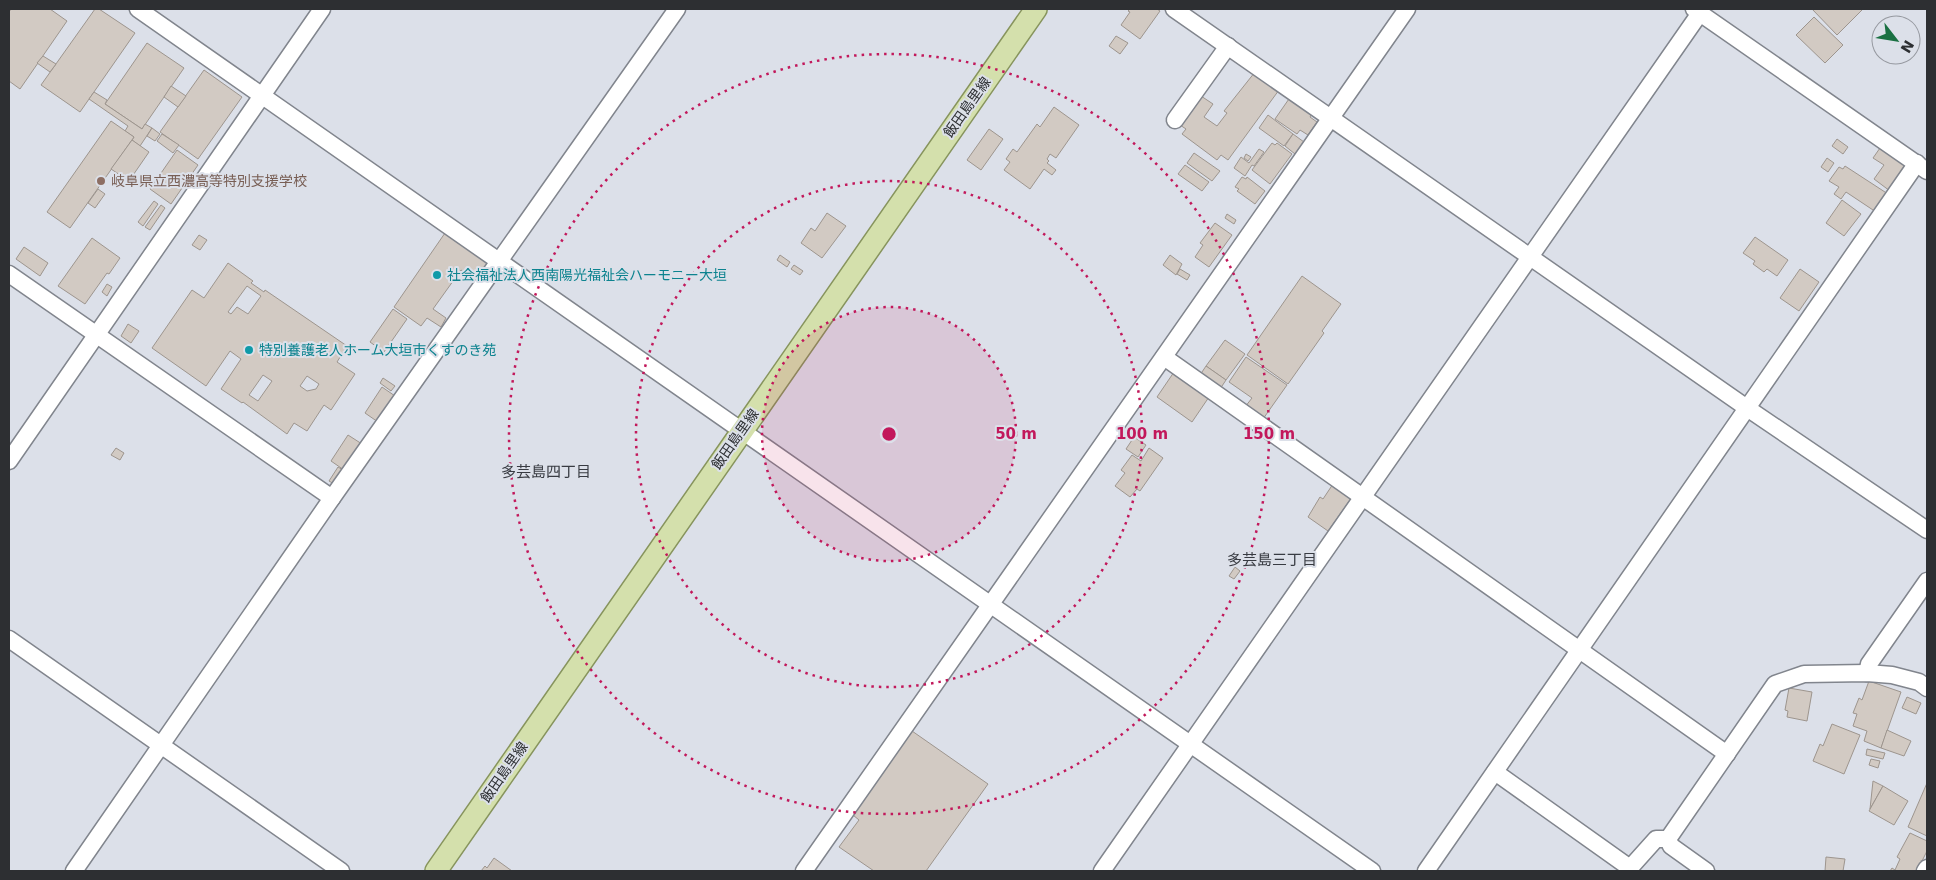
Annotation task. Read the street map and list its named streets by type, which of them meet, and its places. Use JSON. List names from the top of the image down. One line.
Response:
{"streets":{"main road":["飯田島里線"]},"districts":["多芸島四丁目","多芸島三丁目"],"places":["岐阜県立西濃高等特別支援学校","社会福祉法人西南陽光福祉会ハーモニー大垣","特別養護老人ホーム大垣市くすのき苑"],"north":"bottom right","rings":["50 m","100 m","150 m"]}
